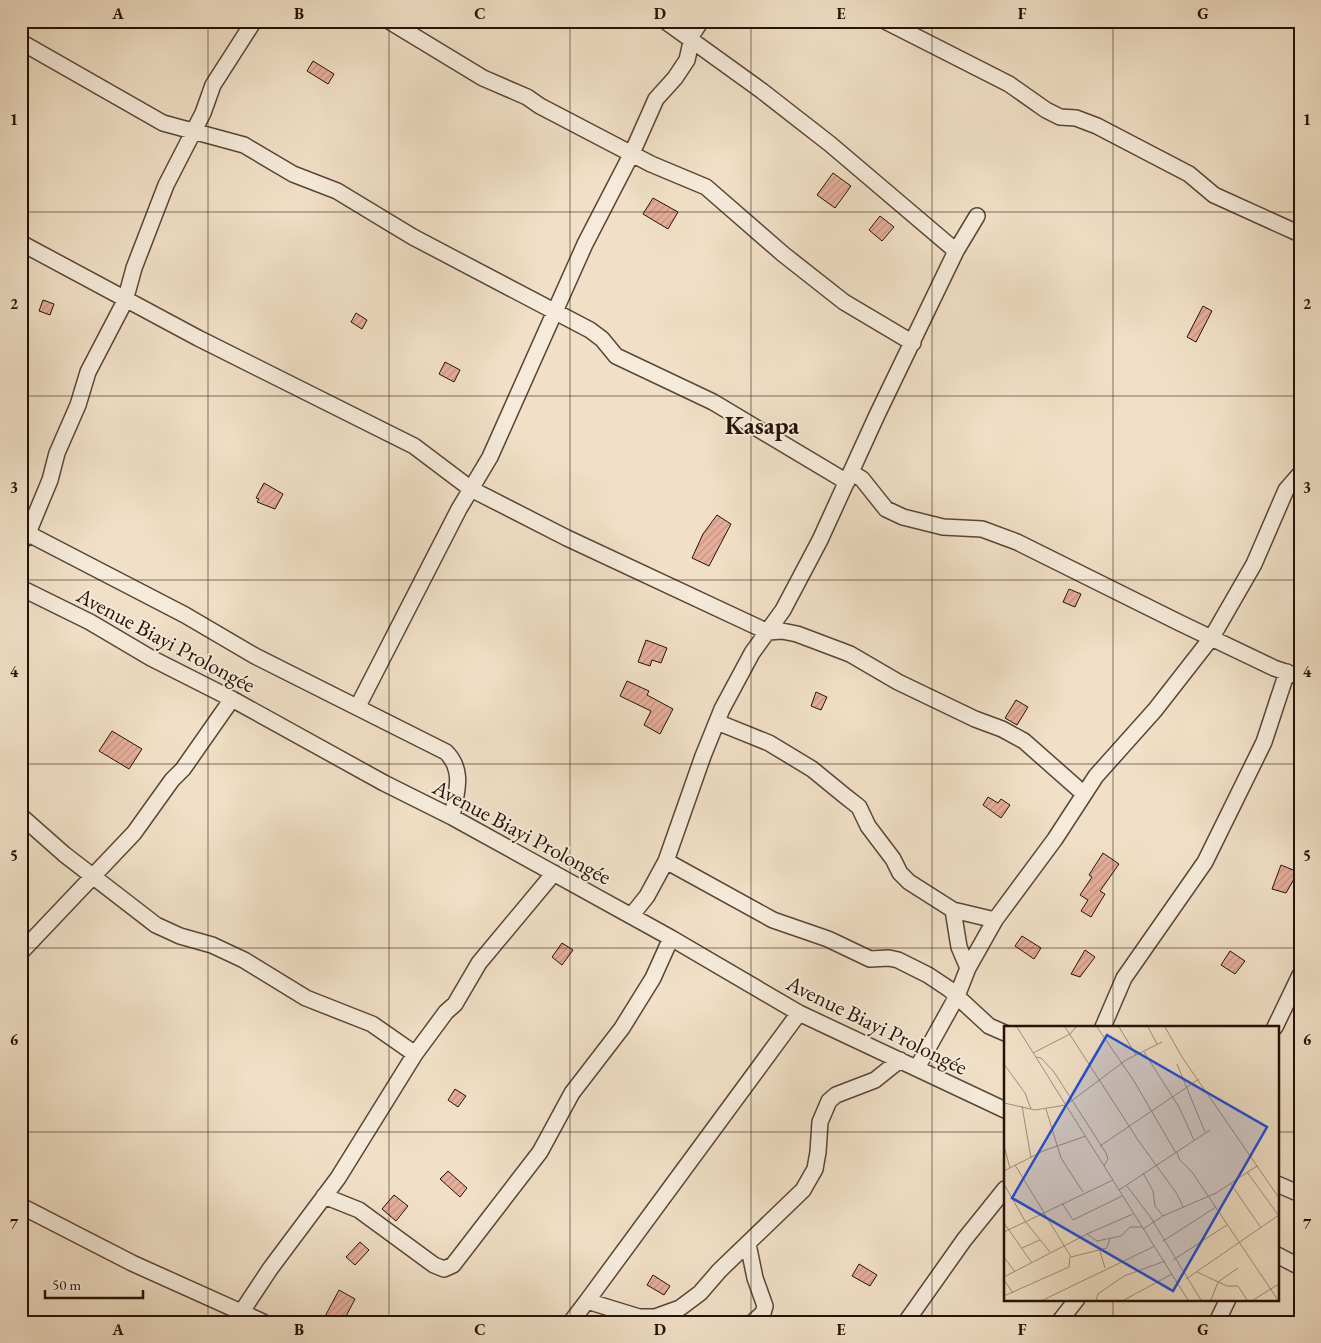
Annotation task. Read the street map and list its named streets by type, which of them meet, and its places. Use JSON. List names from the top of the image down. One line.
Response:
{"streets":{"street":["Avenue Biayi Prolongée"]},"districts":["Kasapa"],"scale_bar":"50 m","grid":{"columns":["A","B","C","D","E","F","G"],"rows":["1","2","3","4","5","6","7"]}}
